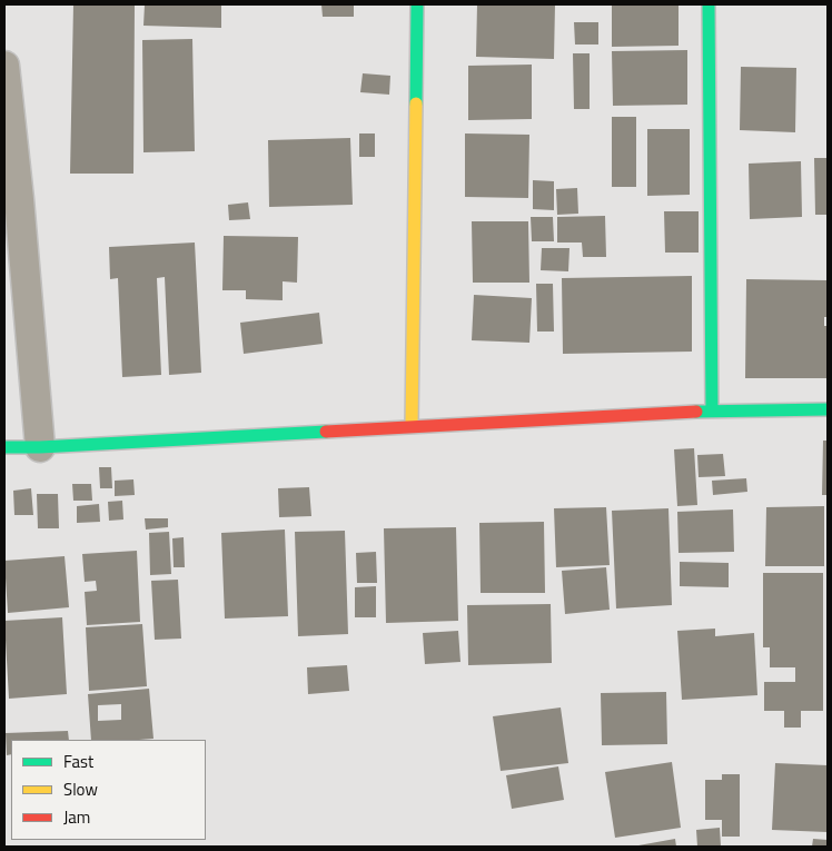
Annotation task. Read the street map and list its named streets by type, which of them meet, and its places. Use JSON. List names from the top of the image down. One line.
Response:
{"legend":["Fast","Slow","Jam"]}
